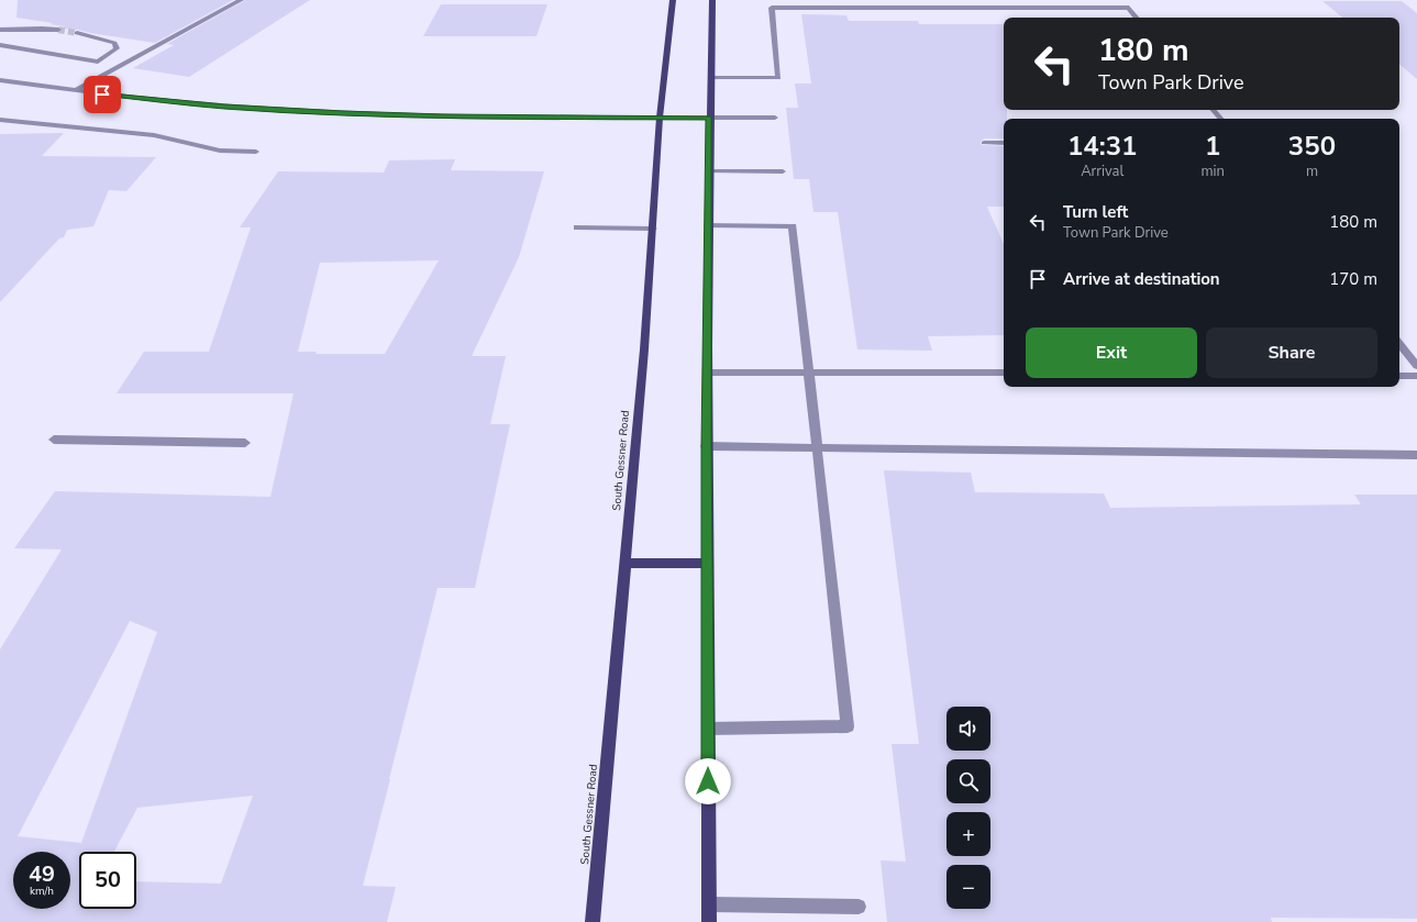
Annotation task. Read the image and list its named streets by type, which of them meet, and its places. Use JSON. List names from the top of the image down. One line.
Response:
{"streets":{"main road":["South Gessner Road"]},"page":{"turn":["180 m","Town Park Drive"],"eta":["14:31","Arrival","1","min","350","m"],"list":[{"name":"Turn left","note":"Town Park Drive","value":"180 m"},{"name":"Arrive at destination","value":"170 m"}],"buttons":["Exit","Share"],"map_buttons":["+","−"],"speed":"49 km/h","limit":"50"}}
